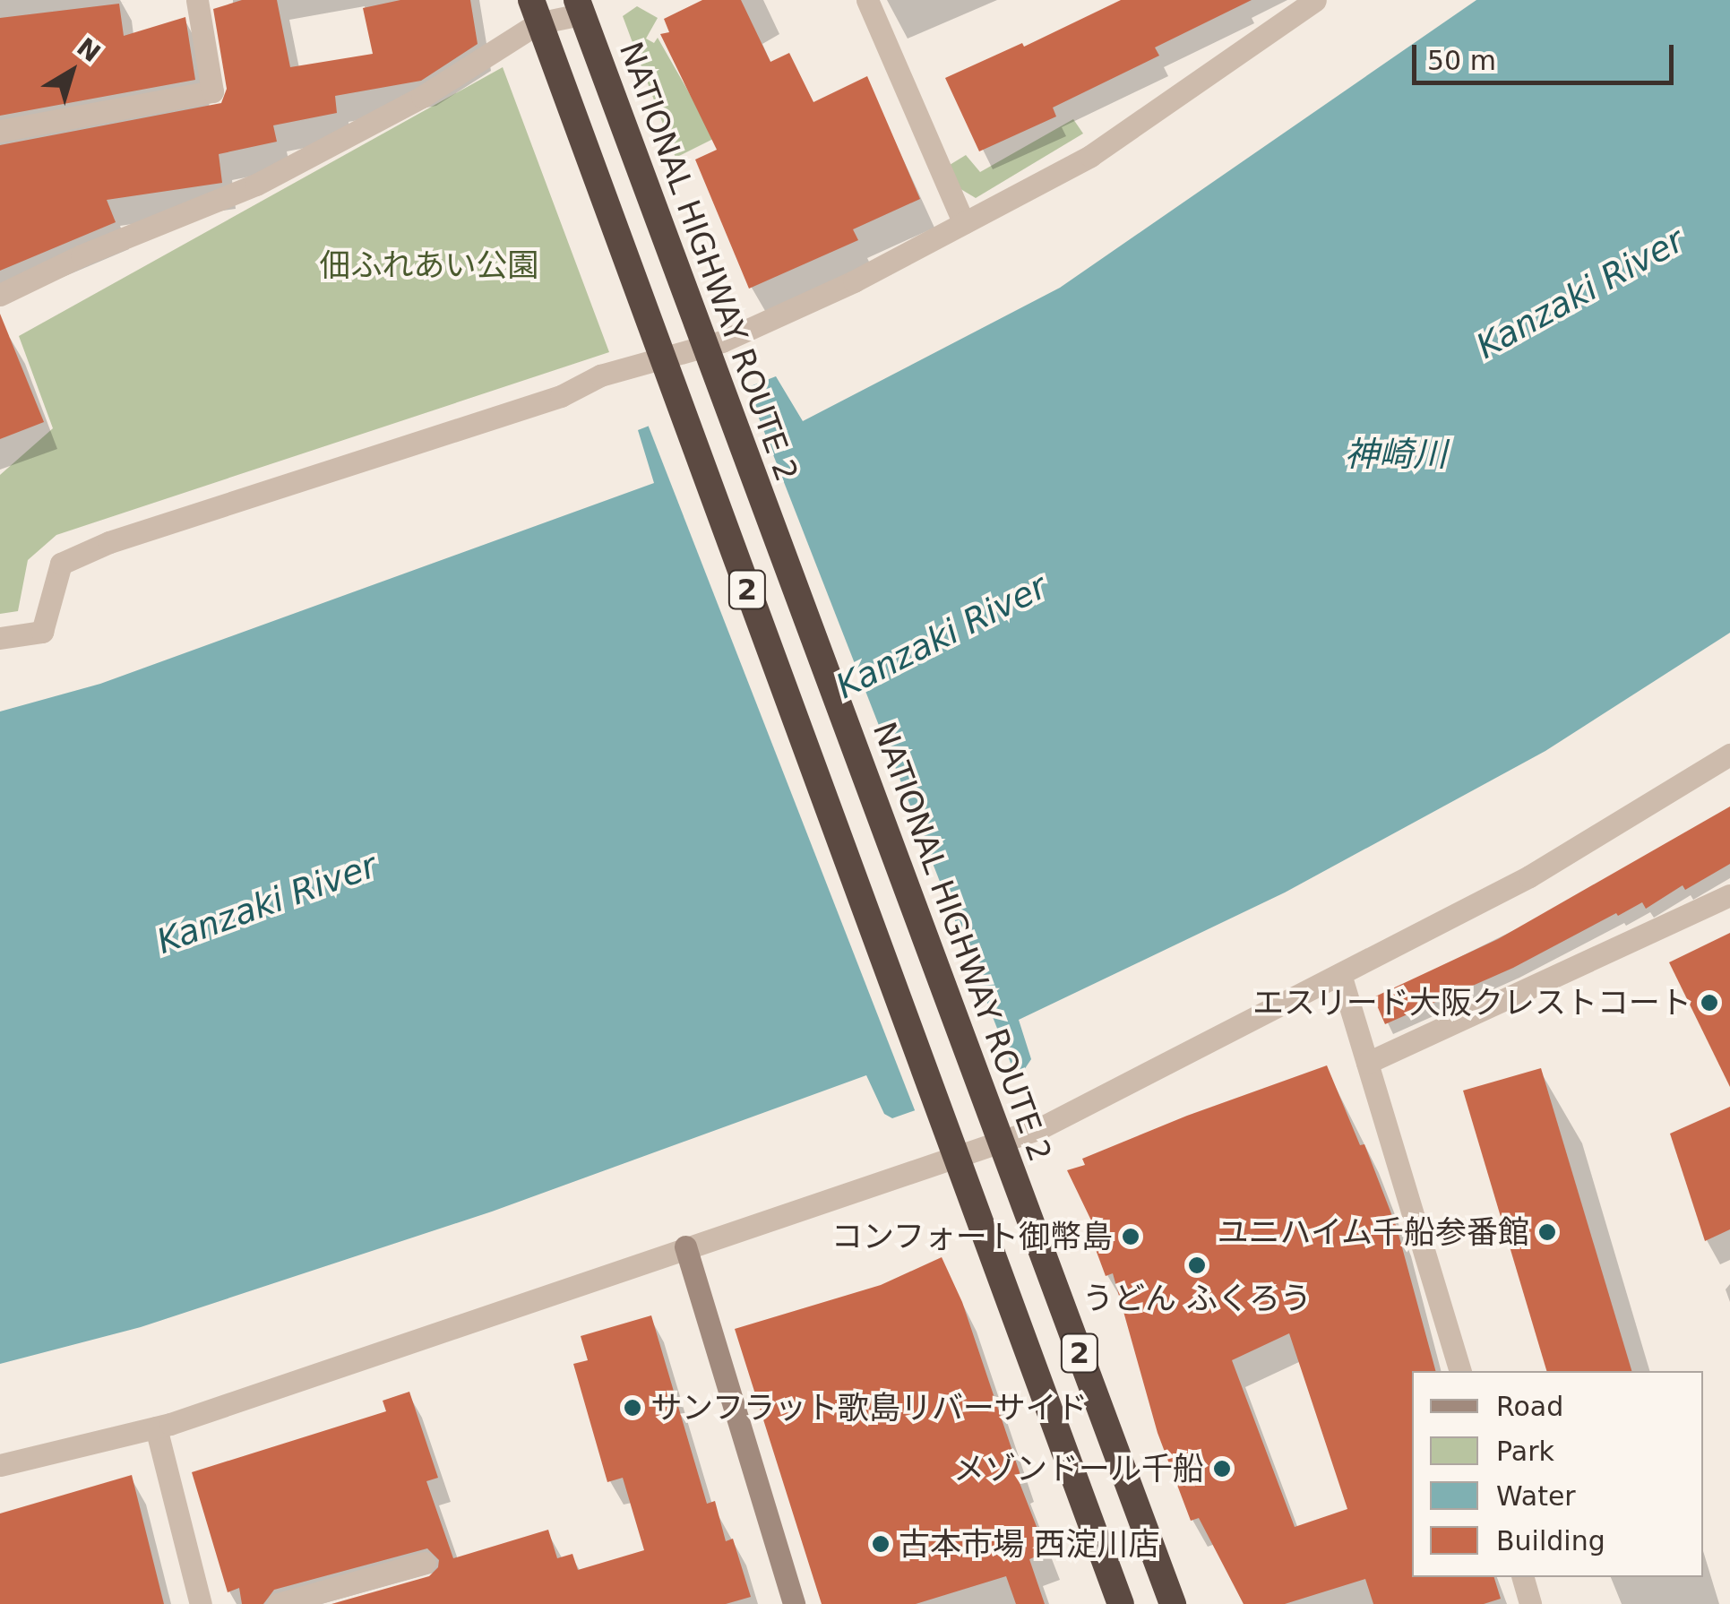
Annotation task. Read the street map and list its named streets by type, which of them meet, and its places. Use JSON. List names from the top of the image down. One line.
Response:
{"streets":{"highway":["NATIONAL HIGHWAY ROUTE 2","2"]},"water":["Kanzaki River","神崎川"],"parks":["佃ふれあい公園"],"places":["エスリード大阪クレストコート","ユニハイム千船参番館","コンフォート御幣島","うどん ふくろう","サンフラット歌島リバーサイド","メゾンドール千船","古本市場 西淀川店"],"legend":["Road","Park","Water","Building"],"scale_bar":"50 m","north":"top right"}
